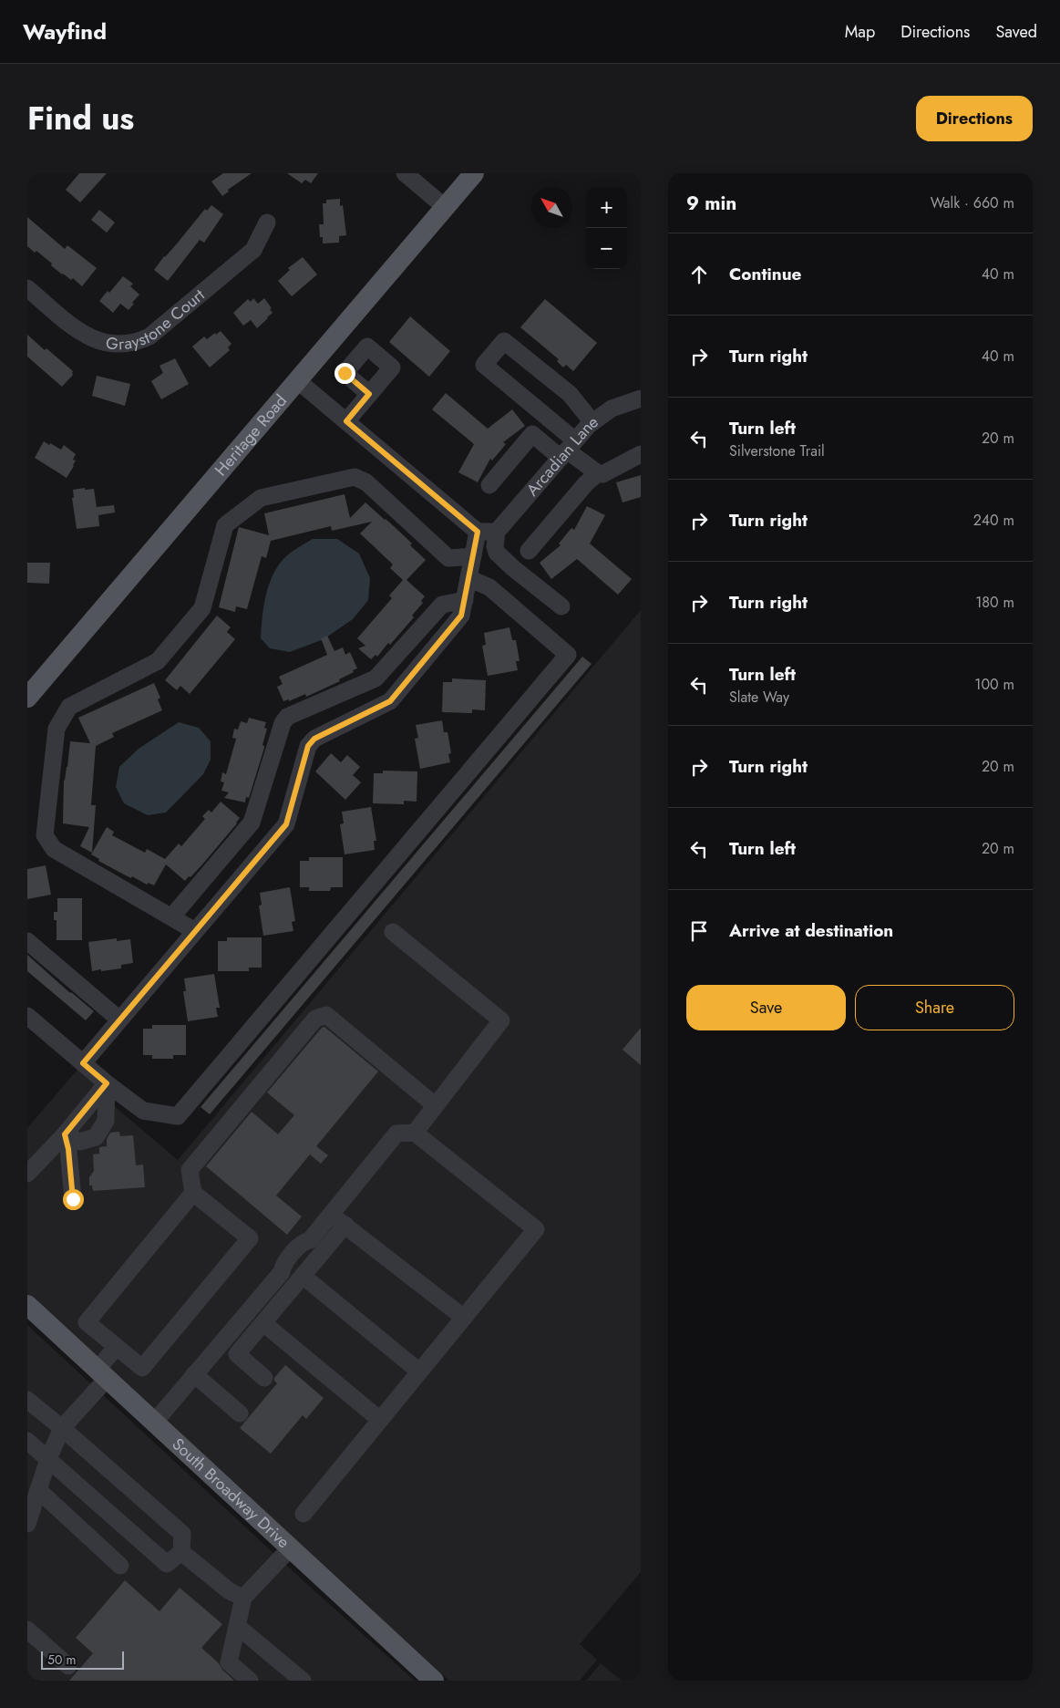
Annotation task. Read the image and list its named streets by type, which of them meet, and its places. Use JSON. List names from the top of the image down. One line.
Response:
{"streets":{"main road":["Heritage Road","South Broadway Drive"],"street":["Graystone Court","Arcadian Lane"]},"scale_bar":"50 m","north":"top left","page":{"header":"Wayfind","nav":["Map","Directions","Saved"],"title":"Find us","buttons":["Directions",["Save","Share"]],"heading":["9 min","Walk · 660 m"],"map_buttons":["+","−"],"list":[["Continue","40 m"],["Turn right","40 m"],["Turn left","Silverstone Trail","20 m"],["Turn right","240 m"],["Turn right","180 m"],["Turn left","Slate Way","100 m"],["Turn right","20 m"],["Turn left","20 m"],"Arrive at destination"],"scale":"50 m"}}
